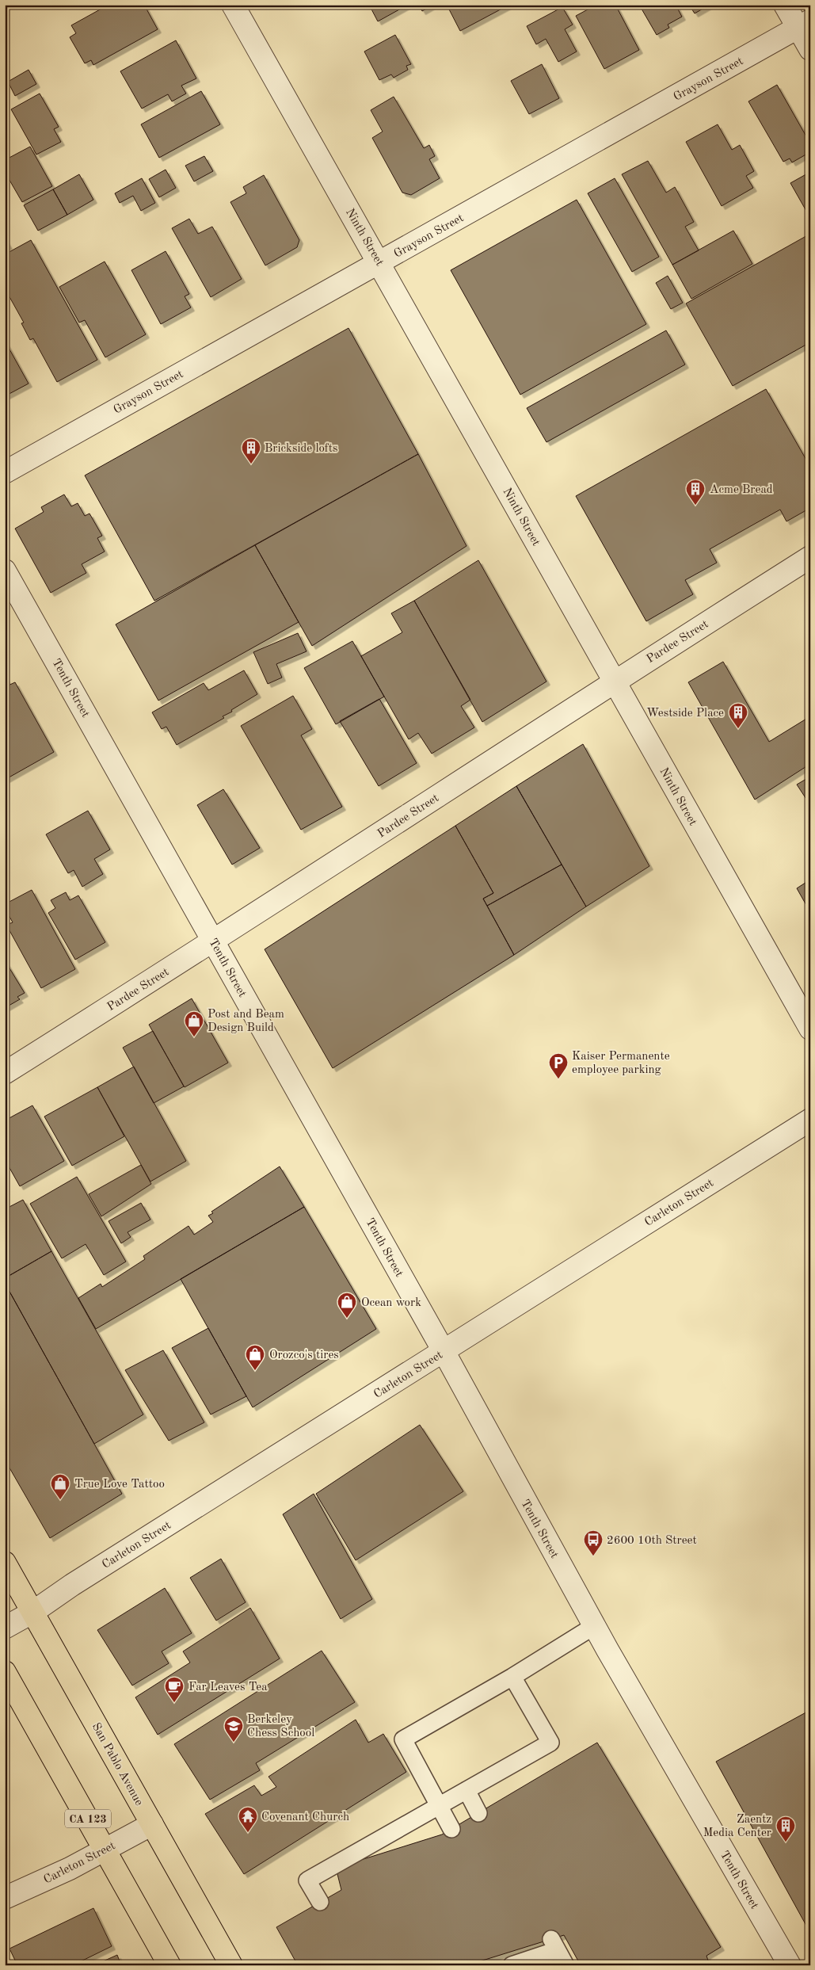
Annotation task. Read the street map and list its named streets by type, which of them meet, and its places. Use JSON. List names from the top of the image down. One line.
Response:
{"streets":{"main road":["San Pablo Avenue","CA 123"],"street":["Grayson Street","Ninth Street","Pardee Street","Tenth Street","Carleton Street"]},"crossings":[["Grayson Street","Ninth Street"],["Ninth Street","Pardee Street"],["Pardee Street","Tenth Street"],["Tenth Street","Carleton Street"],["Carleton Street","San Pablo Avenue"],["Carleton Street","CA 123"]],"places":{"building":["Brickside lofts","Acme Bread","Westside Place","Zaentz Media Center"],"shop":["Post and Beam Design Build","Ocean work","Orozco's tires","True Love Tattoo"],"parking":["Kaiser Permanente employee parking"],"bus stop":["2600 10th Street"],"cafe":["Far Leaves Tea"],"school or university":["Berkeley Chess School"],"temple":["Covenant Church"]}}
